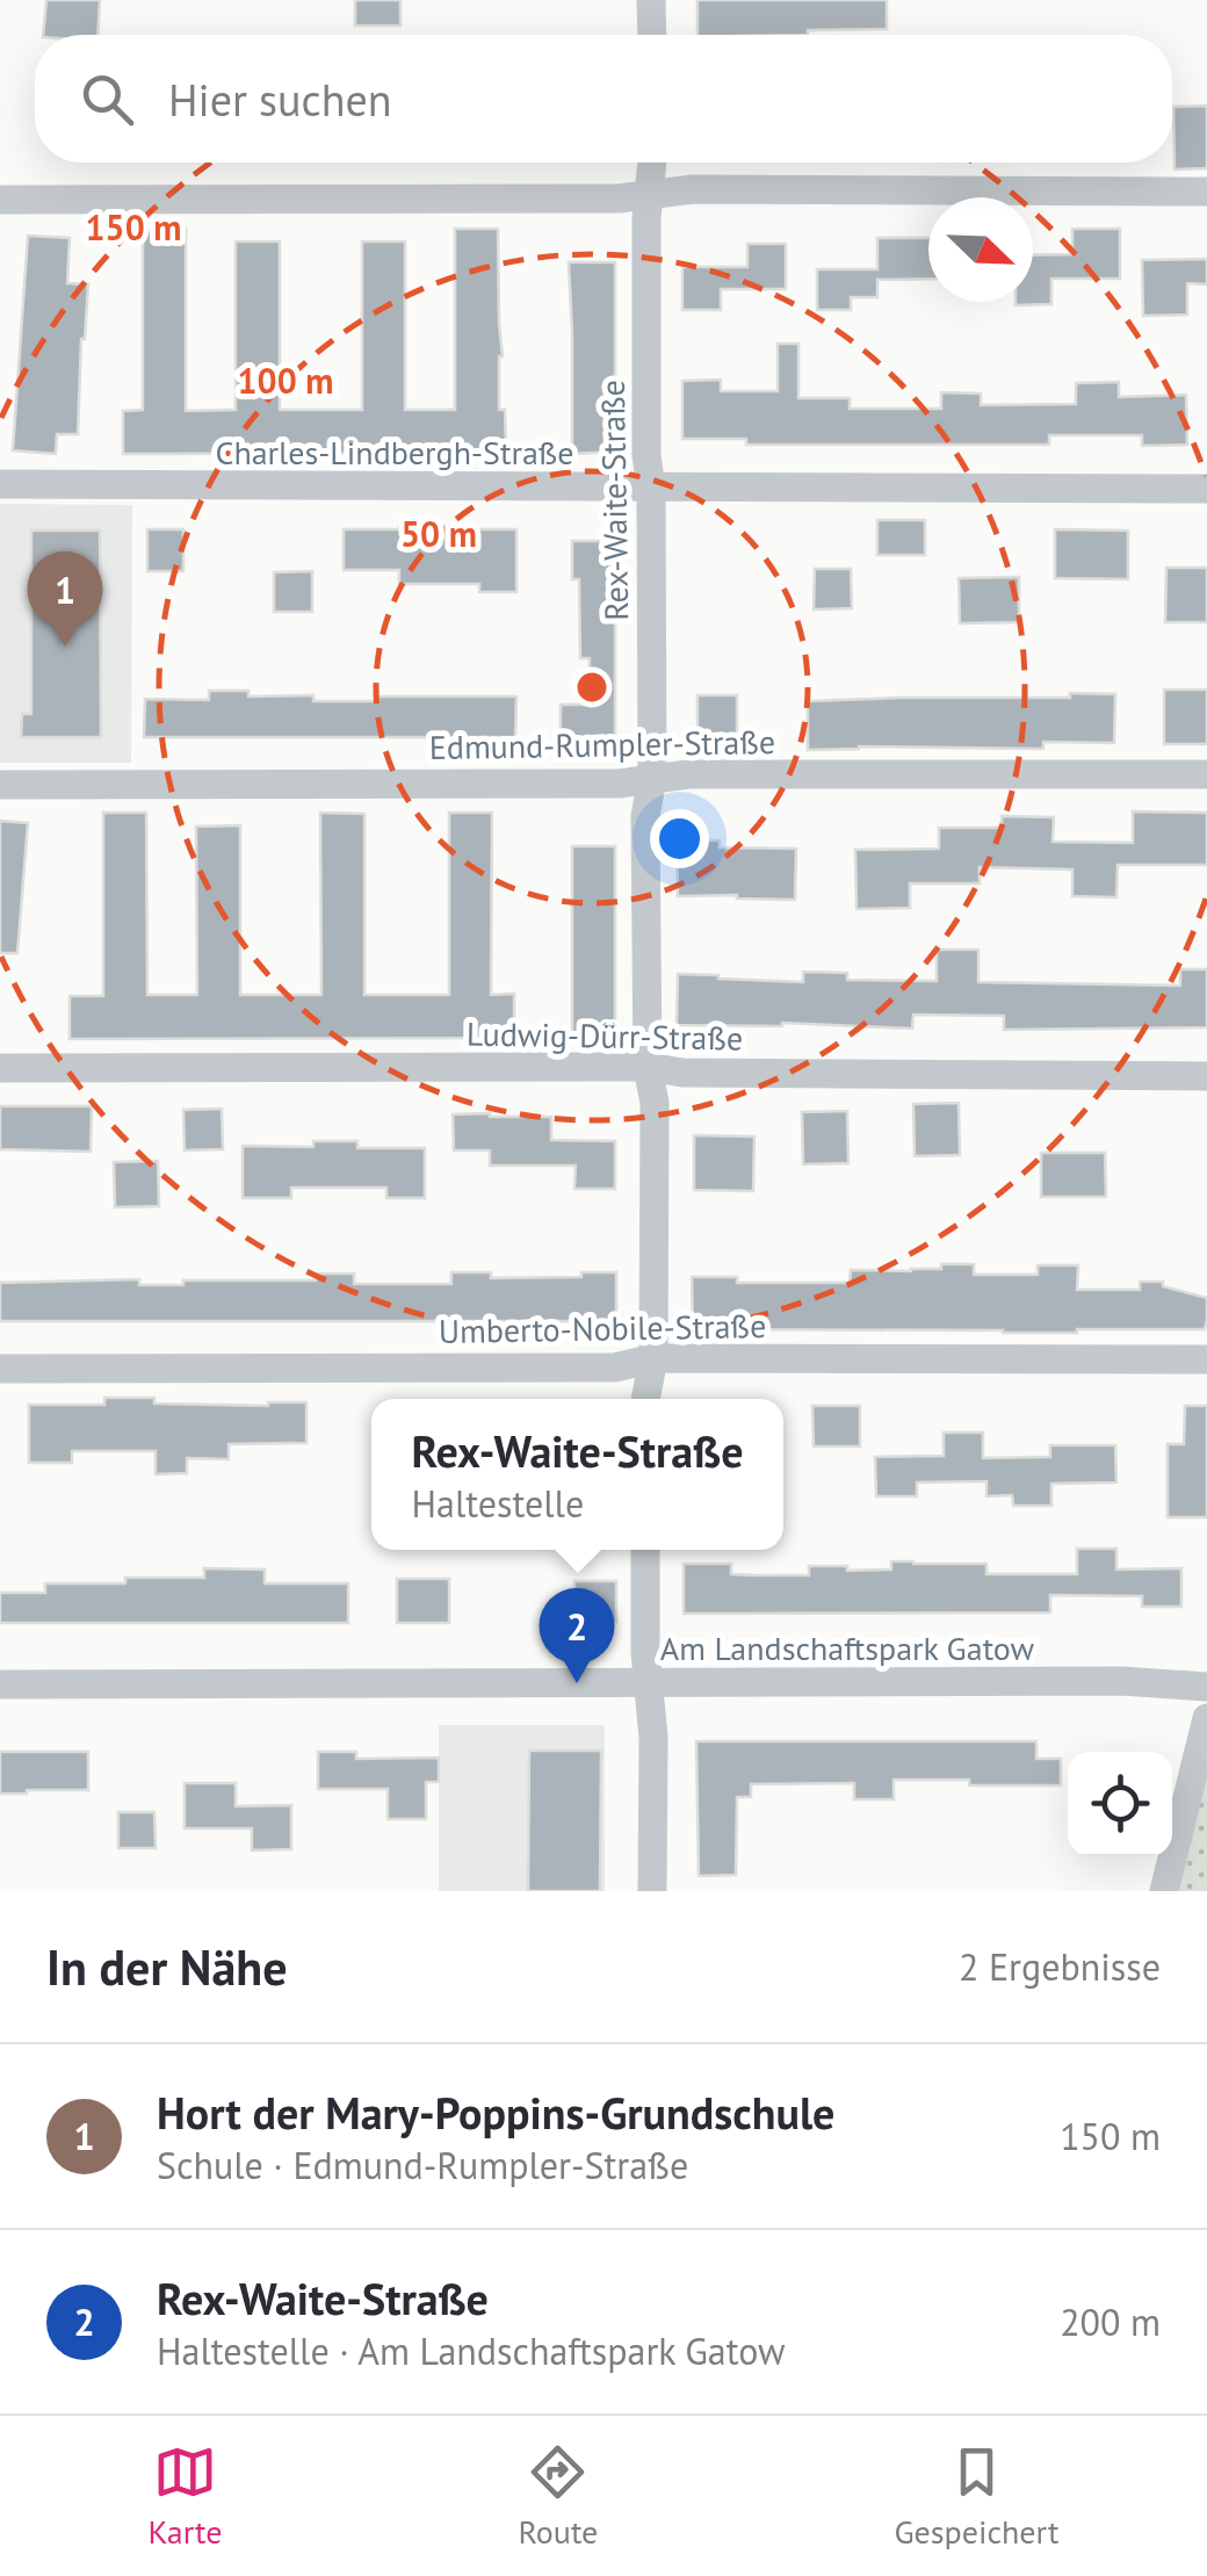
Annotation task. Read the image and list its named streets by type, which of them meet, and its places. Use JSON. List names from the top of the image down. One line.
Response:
{"streets":{"street":["Charles-Lindbergh-Straße","Rex-Waite-Straße","Edmund-Rumpler-Straße","Ludwig-Dürr-Straße","Umberto-Nobile-Straße","Am Landschaftspark Gatow"]},"crossings":[["Charles-Lindbergh-Straße","Rex-Waite-Straße"],["Rex-Waite-Straße","Edmund-Rumpler-Straße"],["Rex-Waite-Straße","Ludwig-Dürr-Straße"],["Rex-Waite-Straße","Umberto-Nobile-Straße"]],"north":"bottom right","page":{"search":"Hier suchen","pins":["1","2"],"popup":["Rex-Waite-Straße","Haltestelle"],"heading":["In der Nähe","2 Ergebnisse"],"list":[{"mark":"1","name":"Hort der Mary-Poppins-Grundschule","note":"Schule · Edmund-Rumpler-Straße","value":"150 m"},{"mark":"2","name":"Rex-Waite-Straße","note":"Haltestelle · Am Landschaftspark Gatow","value":"200 m"}],"nav":["Karte","Route","Gespeichert"]},"rings":["150 m","100 m","50 m"]}
